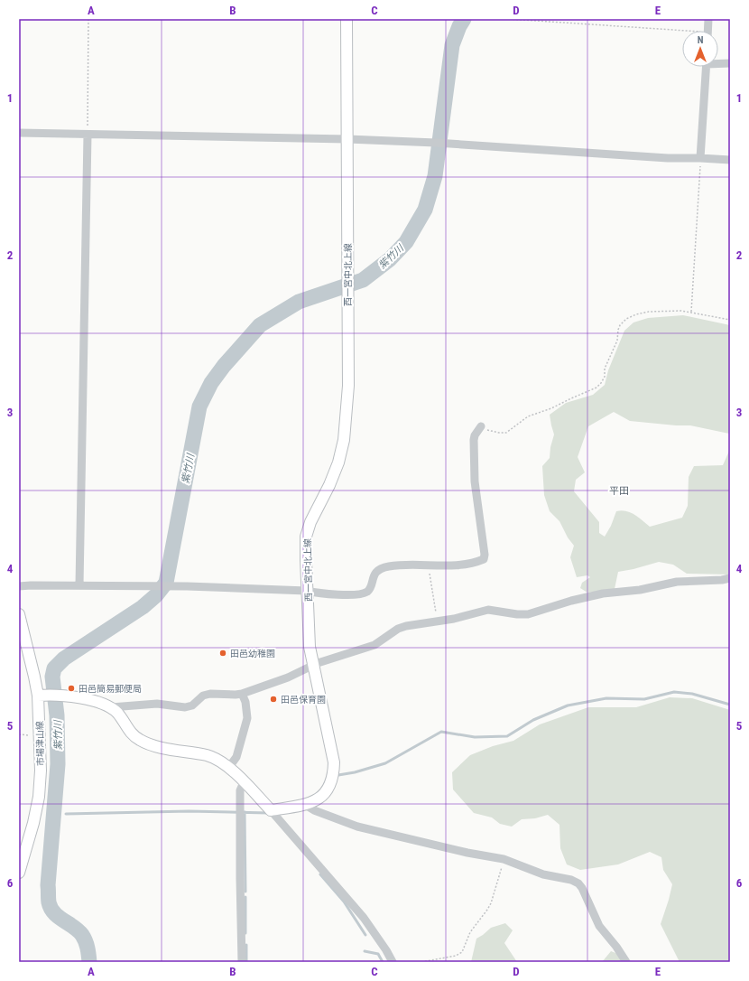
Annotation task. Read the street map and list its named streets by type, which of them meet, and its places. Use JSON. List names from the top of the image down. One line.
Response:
{"streets":{"main road":["西一宮中北上線","市場津山線"]},"districts":["平田"],"water":["紫竹川"],"places":["田邑幼稚園","田邑簡易郵便局","田邑保育園"],"north":"top","grid":{"columns":["A","B","C","D","E"],"rows":["1","2","3","4","5","6"]}}
